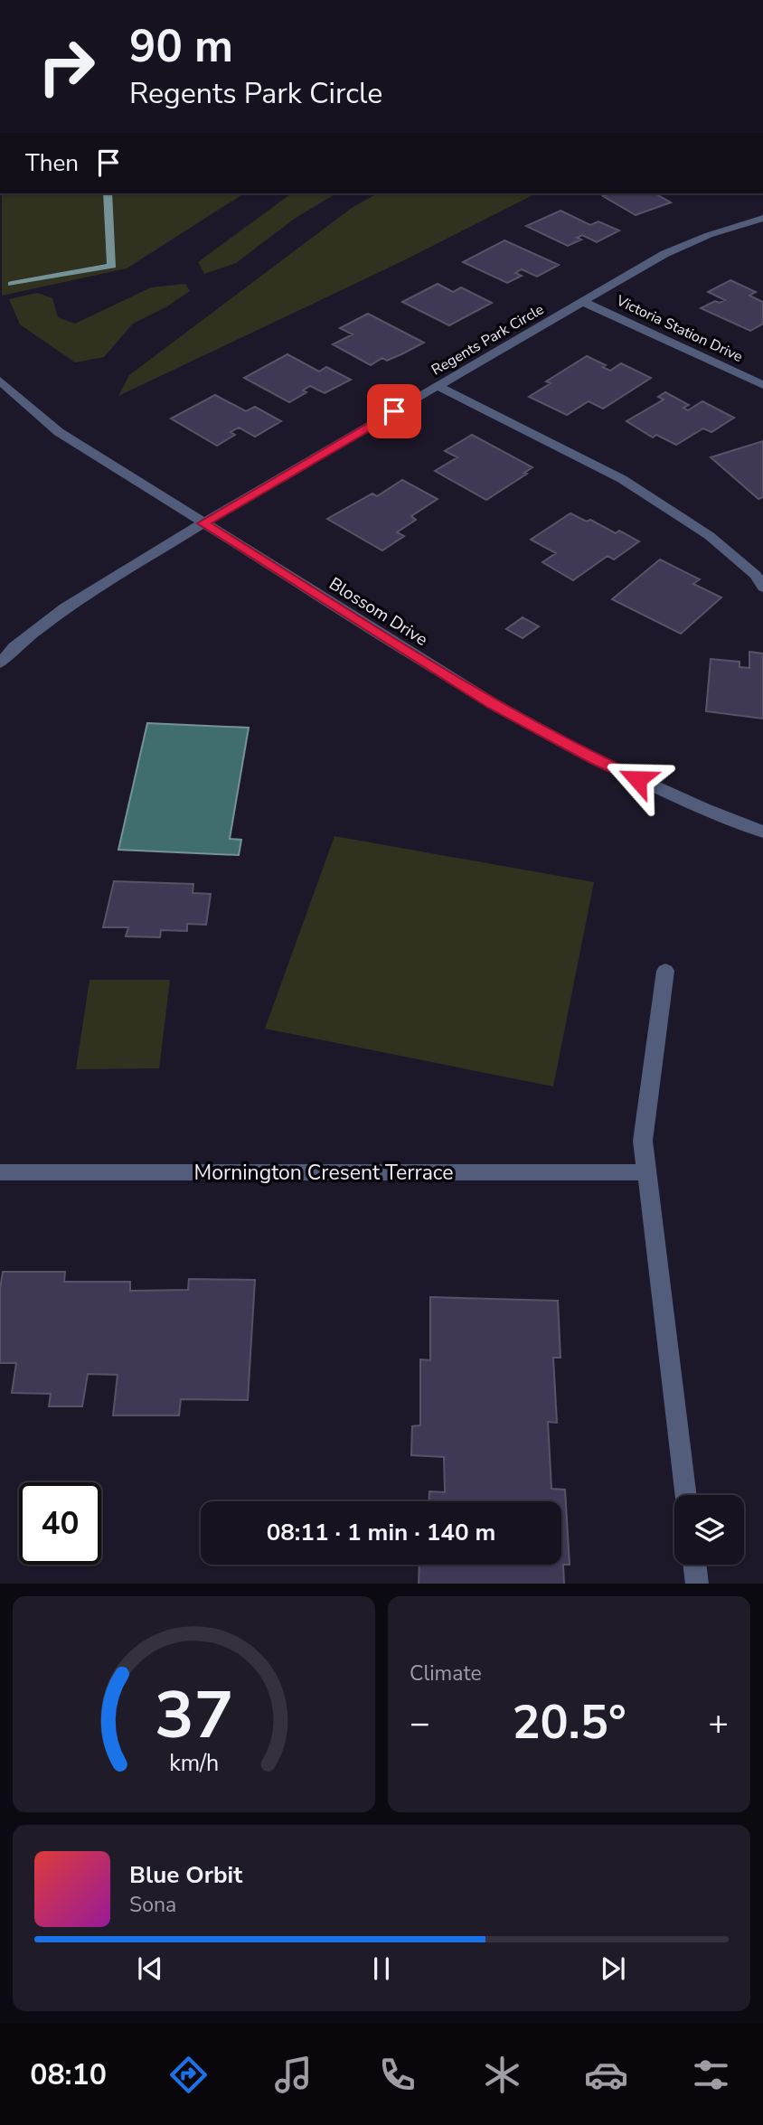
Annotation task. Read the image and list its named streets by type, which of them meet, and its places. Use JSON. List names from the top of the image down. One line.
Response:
{"streets":{"street":["Victoria Station Drive","Regents Park Circle","Blossom Drive","Mornington Cresent Terrace"]},"crossings":[["Victoria Station Drive","Regents Park Circle"],["Regents Park Circle","Blossom Drive"]],"page":{"turn":["90 m","Regents Park Circle"],"then":"Then","limit":"40","trip":"08:11 · 1 min · 140 m","tile":"Climate","heat":["−","20.5°","+"],"song":["Blue Orbit","Sona"],"tabs":"08:10","gauge":["37","km/h"]}}
